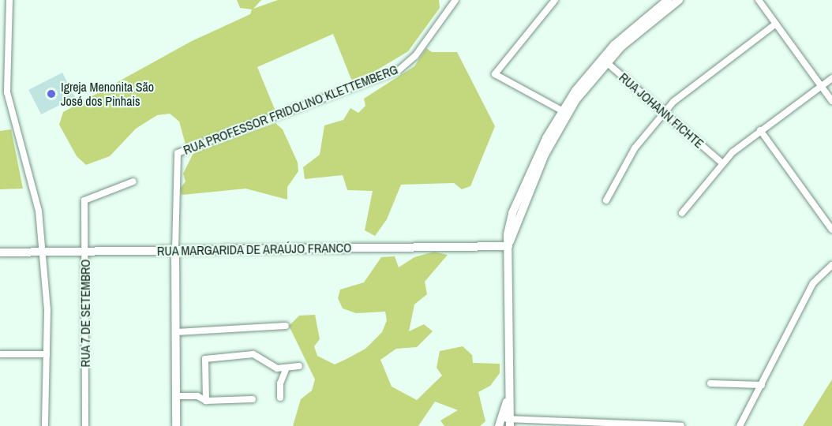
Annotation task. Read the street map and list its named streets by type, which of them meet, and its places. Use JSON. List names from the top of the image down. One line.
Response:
{"streets":{"main road":["RUA MARGARIDA DE ARAÚJO FRANCO"],"street":["RUA PROFESSOR FRIDOLINO KLETTEMBERG","RUA JOHANN FICHTE","RUA 7 DE SETEMBRO"]},"crossings":[["RUA PROFESSOR FRIDOLINO KLETTEMBERG","RUA MARGARIDA DE ARAÚJO FRANCO"],["RUA MARGARIDA DE ARAÚJO FRANCO","RUA 7 DE SETEMBRO"]],"places":["Igreja Menonita São José dos Pinhais"]}
